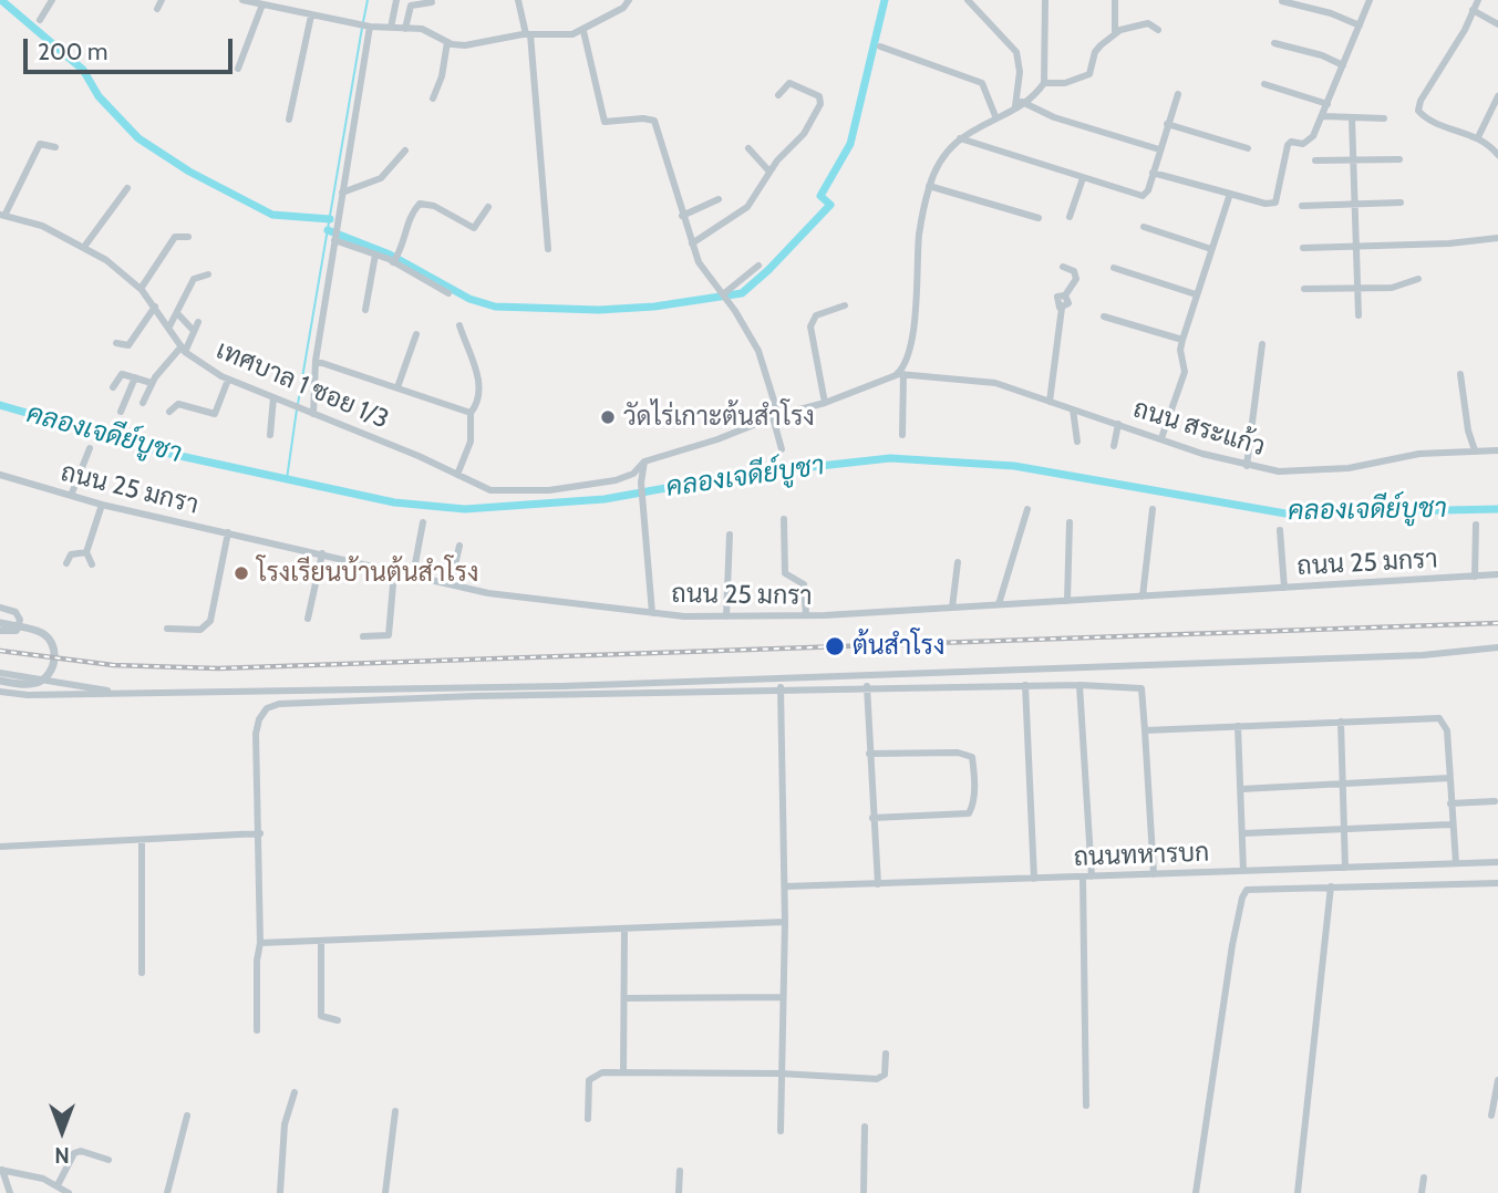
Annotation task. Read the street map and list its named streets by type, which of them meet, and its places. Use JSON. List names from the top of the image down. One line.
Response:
{"streets":{"street":["เทศบาล 1 ซอย 1/3","ถนน สระแก้ว","ถนน 25 มกรา","ถนนทหารบก"]},"crossings":[["เทศบาล 1 ซอย 1/3","ถนน สระแก้ว"]],"water":["คลองเจดีย์บูชา"],"places":["วัดไร่เกาะต้นสำโรง","โรงเรียนบ้านต้นสำโรง","ต้นสำโรง"],"scale_bar":"200 m","north":"bottom"}
